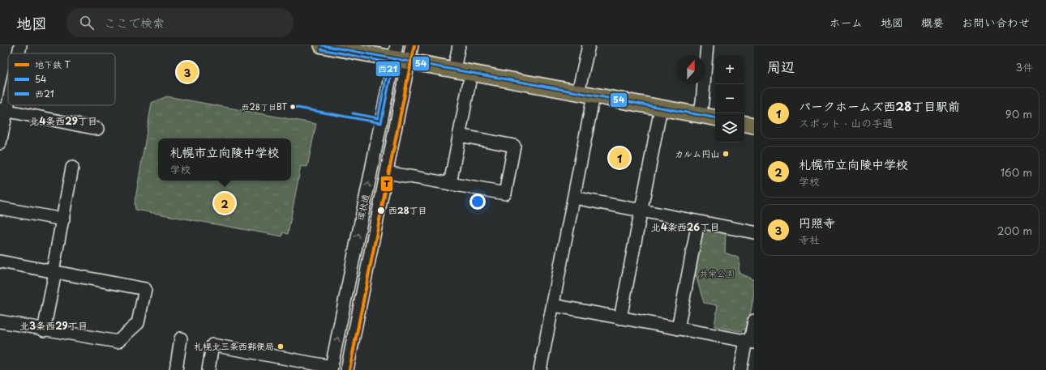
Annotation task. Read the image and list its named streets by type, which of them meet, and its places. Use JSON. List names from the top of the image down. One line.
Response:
{"streets":{"street":["環状通"]},"districts":["北4条西29丁目","北4条西26丁目","北3条西29丁目"],"parks":["共栄公園"],"places":["西28丁目BT","カルム円山","西28丁目","札幌北三条西郵便局"],"lines":["metro line T","transit line 54","transit line 西21"],"legend":["地下鉄 T","54","西21"],"north":"top","page":{"header":"地図","search":"ここで検索","nav":["ホーム","地図","概要","お問い合わせ"],"heading":["周辺","3件"],"map_buttons":["+","−"],"pins":["3","1","2"],"list":[{"mark":"1","name":"パークホームズ西28丁目駅前","note":"スポット · 山の手通","value":"90 m"},{"mark":"2","name":"札幌市立向陵中学校","note":"学校","value":"160 m"},{"mark":"3","name":"円照寺","note":"寺社","value":"200 m"}],"popup":["札幌市立向陵中学校","学校"]}}
